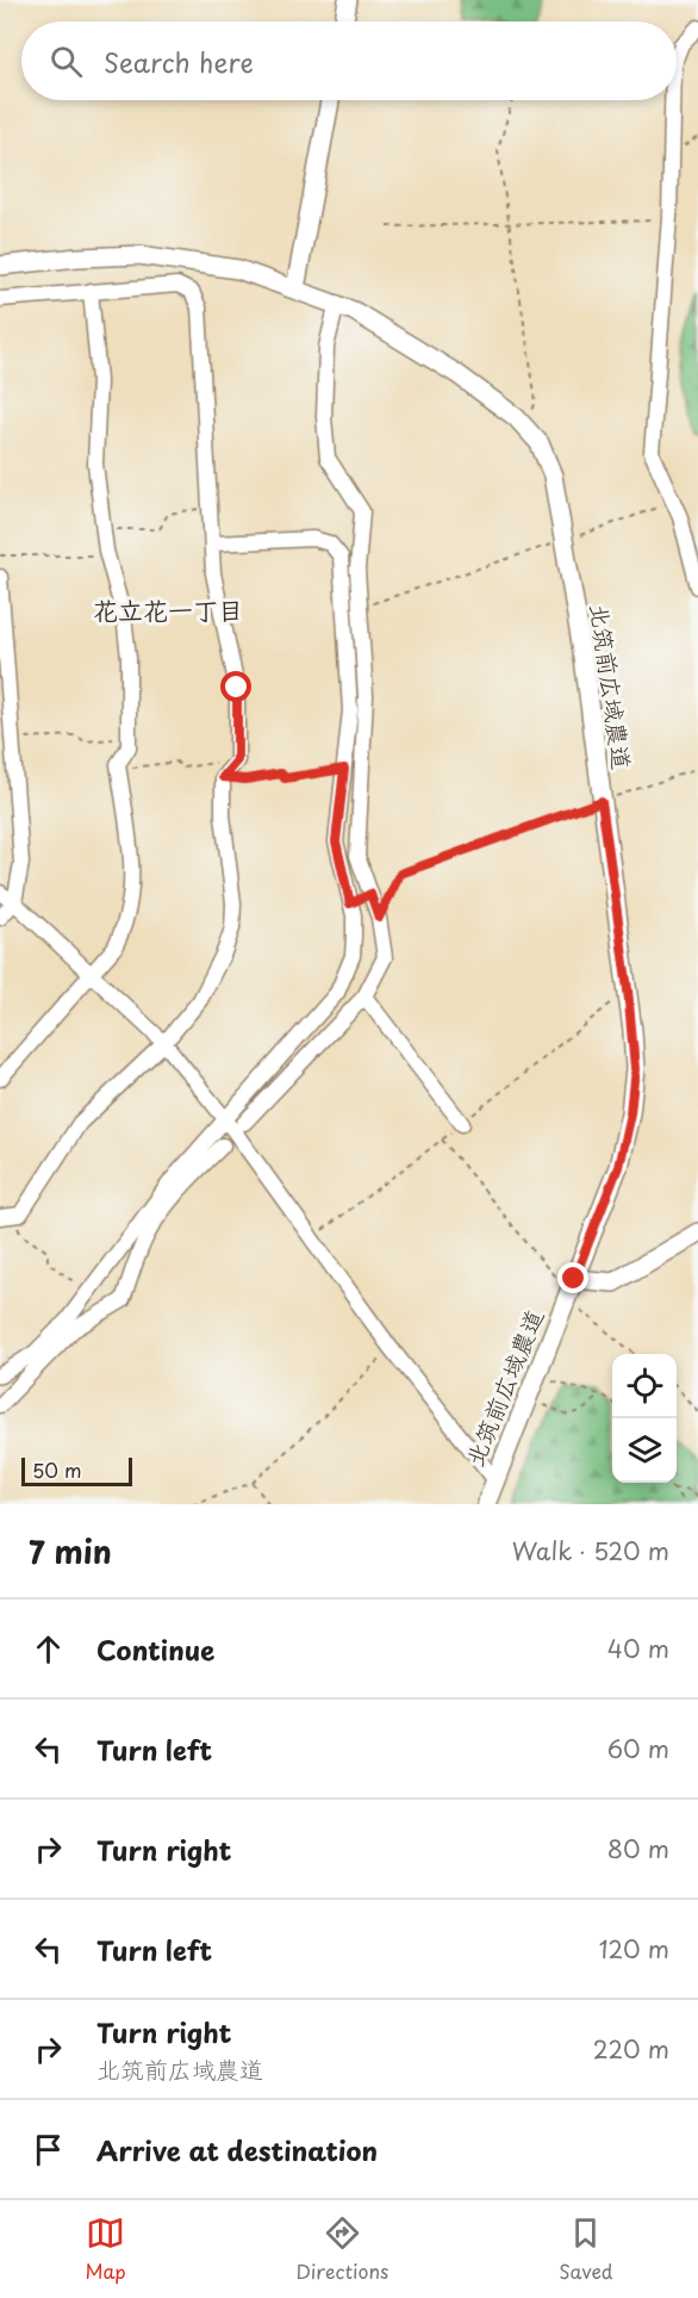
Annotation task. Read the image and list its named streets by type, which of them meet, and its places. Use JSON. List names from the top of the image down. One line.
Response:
{"streets":{"street":["北筑前広域農道"]},"districts":["花立花一丁目"],"scale_bar":"50 m","page":{"search":"Search here","scale":"50 m","heading":["7 min","Walk · 520 m"],"list":[["Continue","40 m"],["Turn left","60 m"],["Turn right","80 m"],["Turn left","120 m"],["Turn right","北筑前広域農道","220 m"],"Arrive at destination"],"nav":["Map","Directions","Saved"]}}
